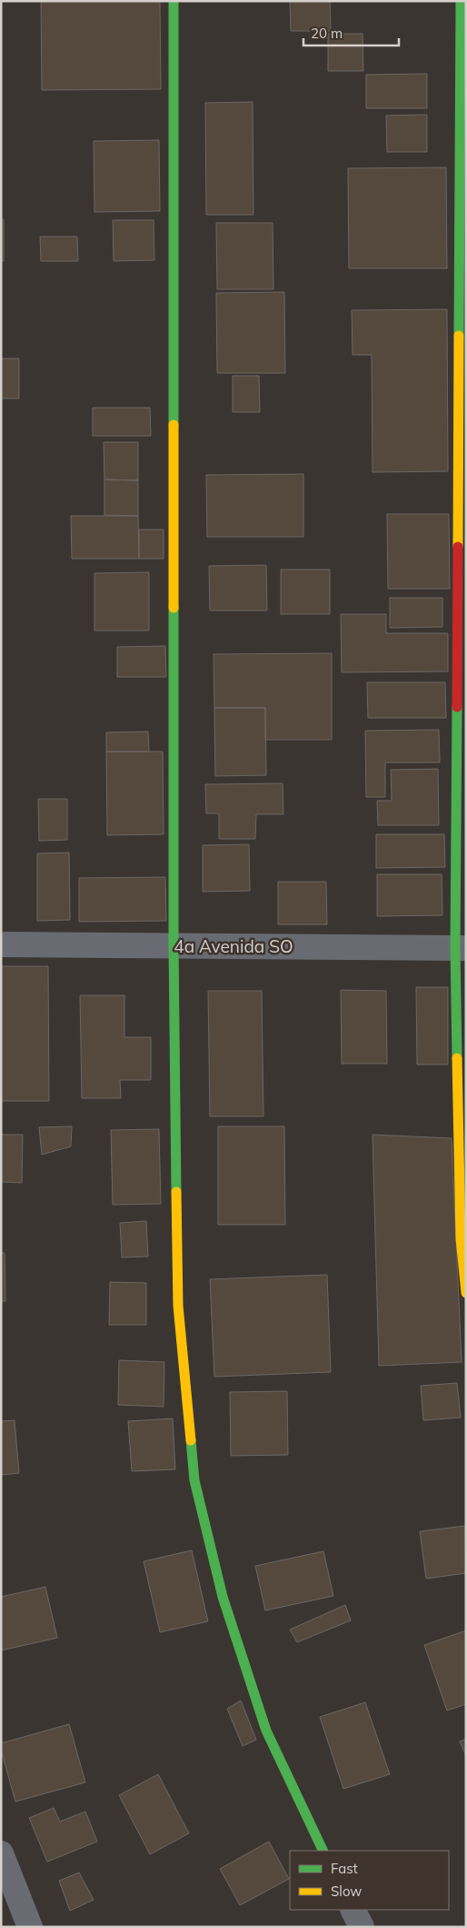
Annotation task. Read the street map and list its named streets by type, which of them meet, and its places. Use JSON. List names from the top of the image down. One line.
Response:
{"streets":{"street":["4a Avenida SO"]},"legend":["Fast","Slow"],"scale_bar":"20 m"}
